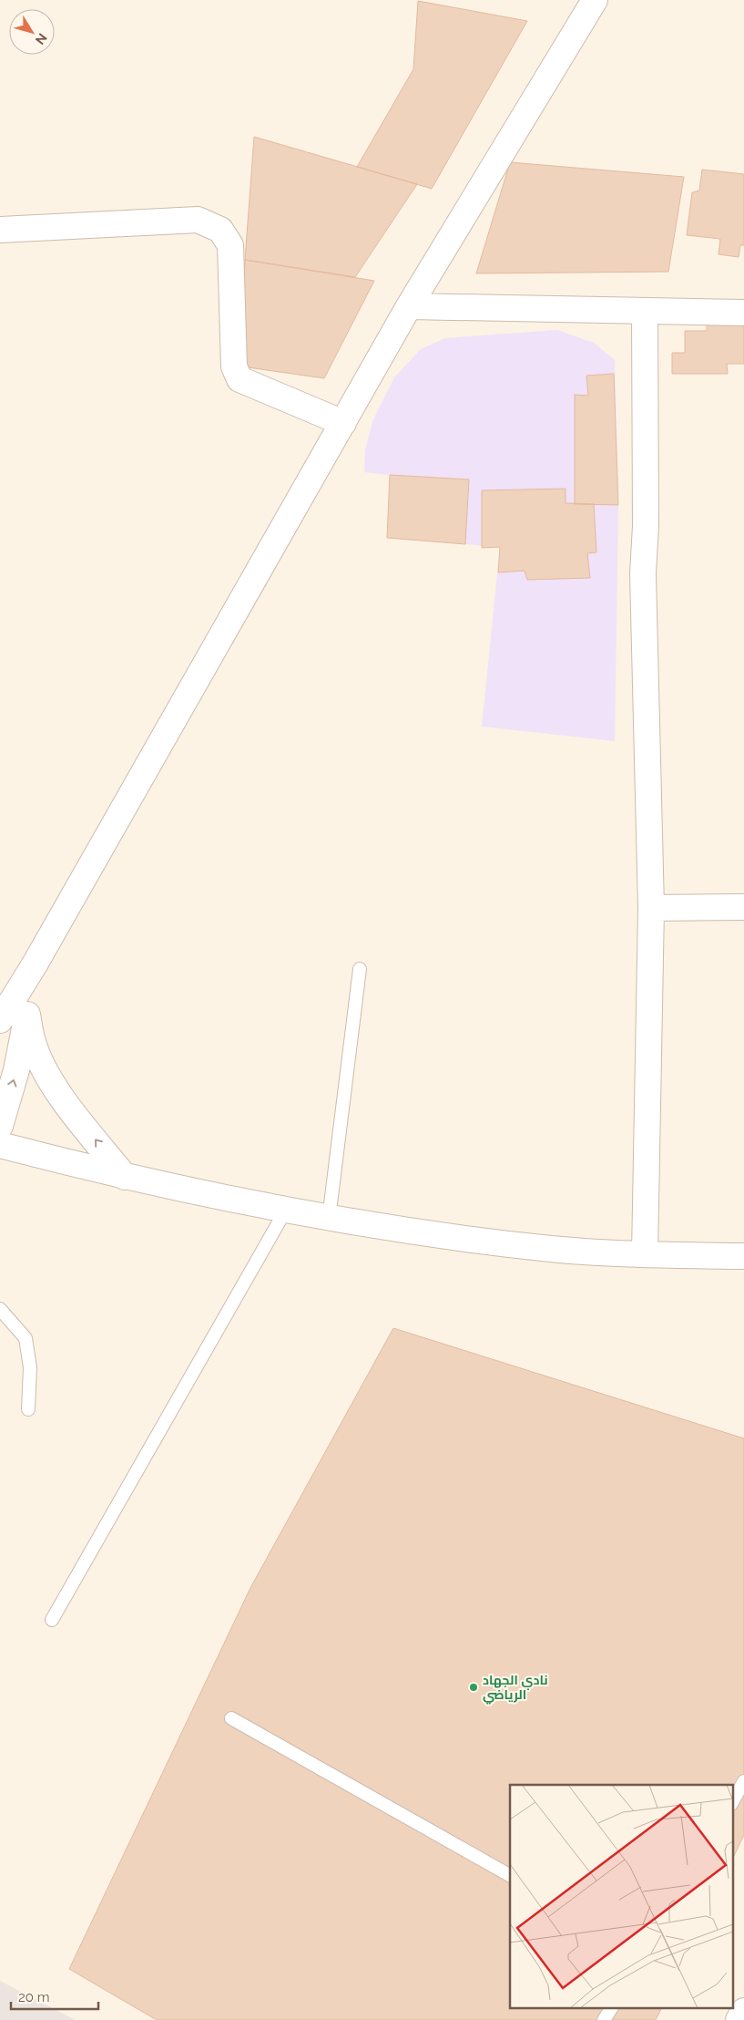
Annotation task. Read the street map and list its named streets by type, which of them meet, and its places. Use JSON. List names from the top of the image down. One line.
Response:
{"places":["نادي الجهاد الرياضي"],"scale_bar":"20 m","north":"bottom right"}
